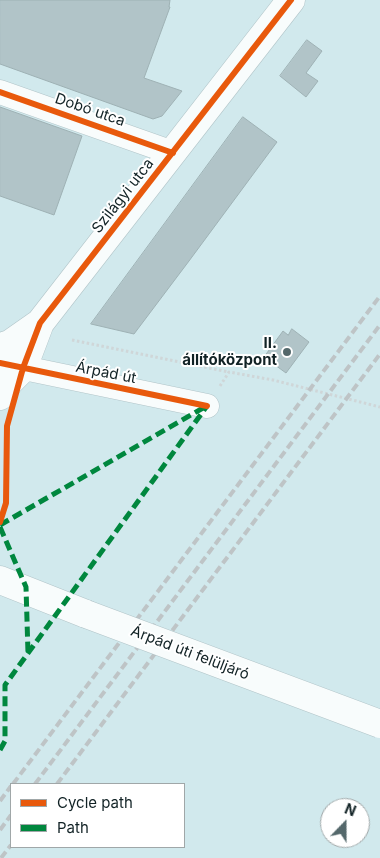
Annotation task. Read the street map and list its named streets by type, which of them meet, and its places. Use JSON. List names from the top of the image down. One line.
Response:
{"streets":{"street":["Dobó utca","Szilágyi utca","Árpád út","Árpád úti felüljáró"]},"crossings":[["Dobó utca","Szilágyi utca"],["Szilágyi utca","Árpád út"]],"places":["II. állítóközpont"],"legend":["Cycle path","Path"],"north":"top"}
